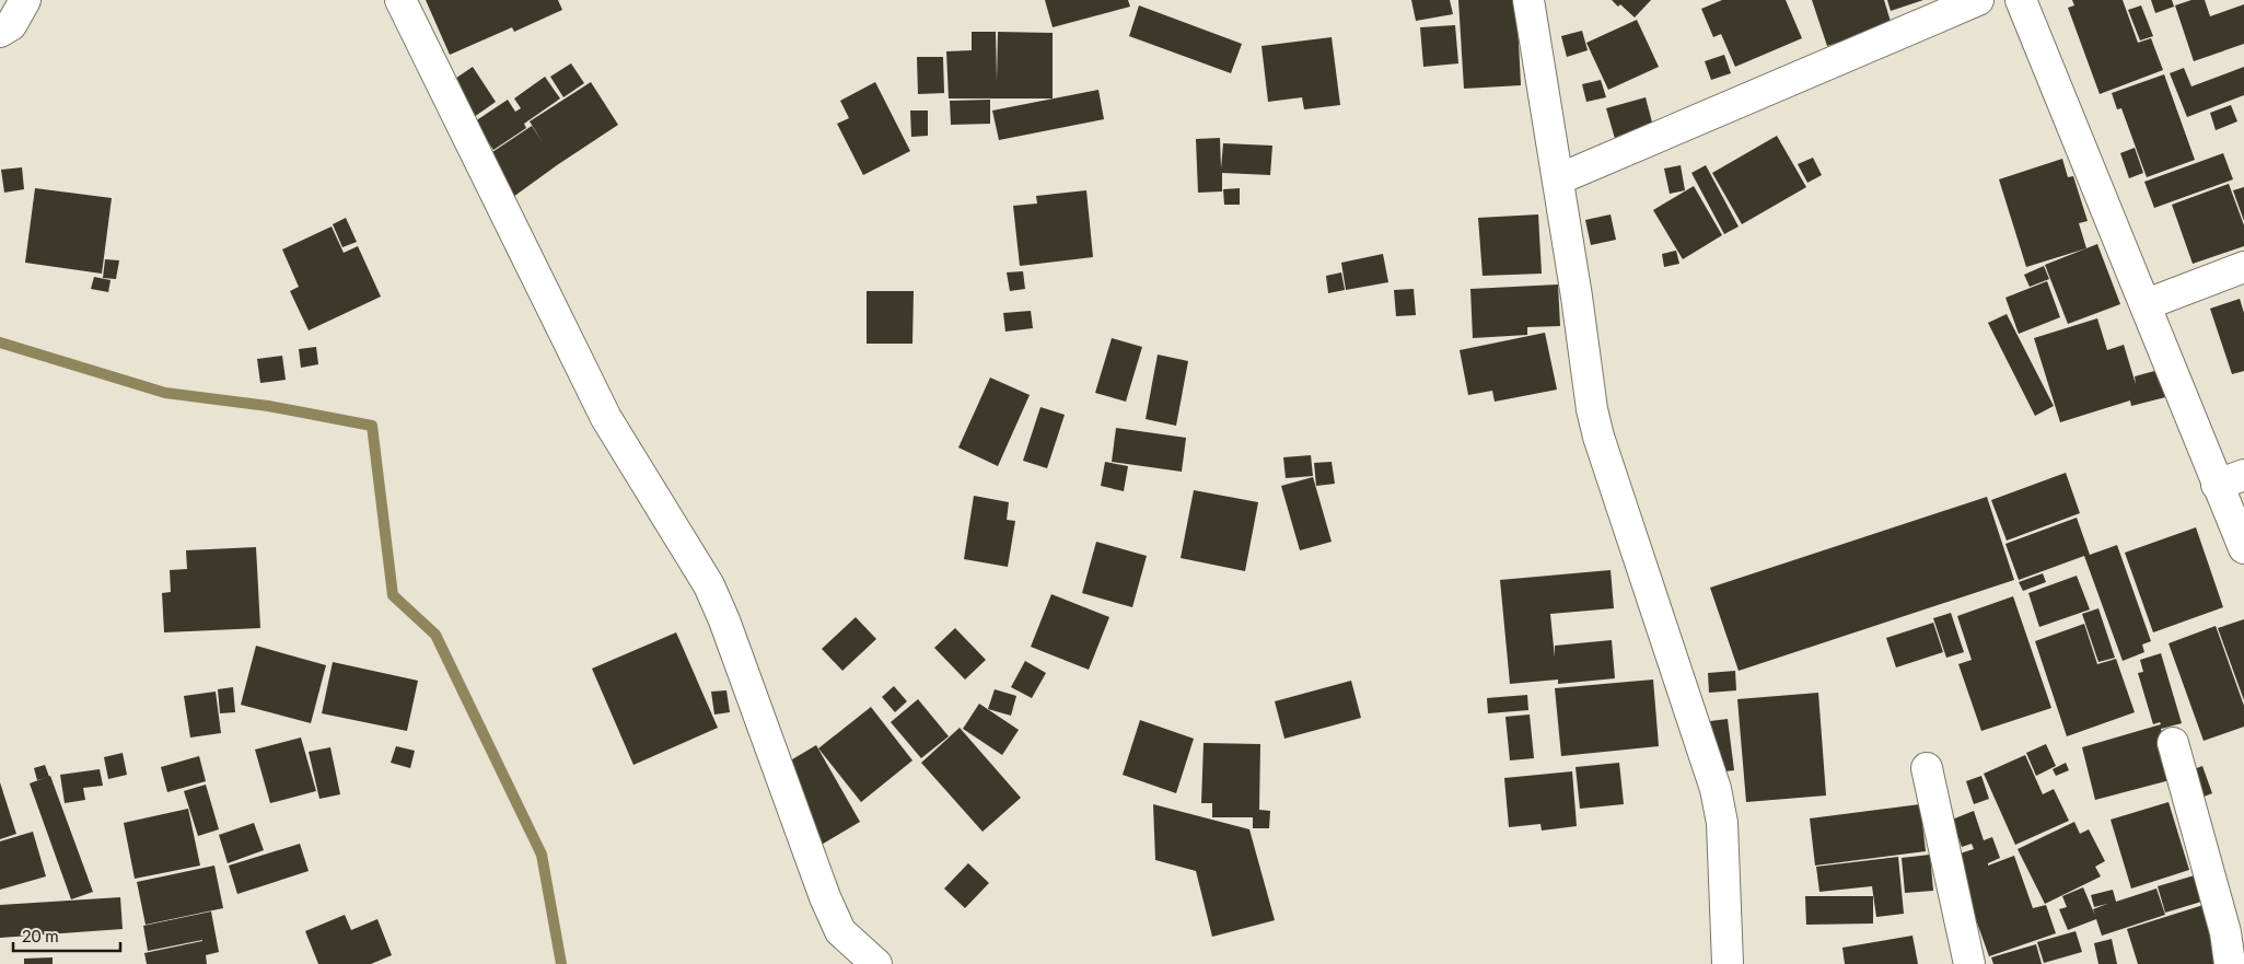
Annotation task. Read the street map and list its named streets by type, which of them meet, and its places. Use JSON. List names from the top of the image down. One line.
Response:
{"scale_bar":"20 m"}
